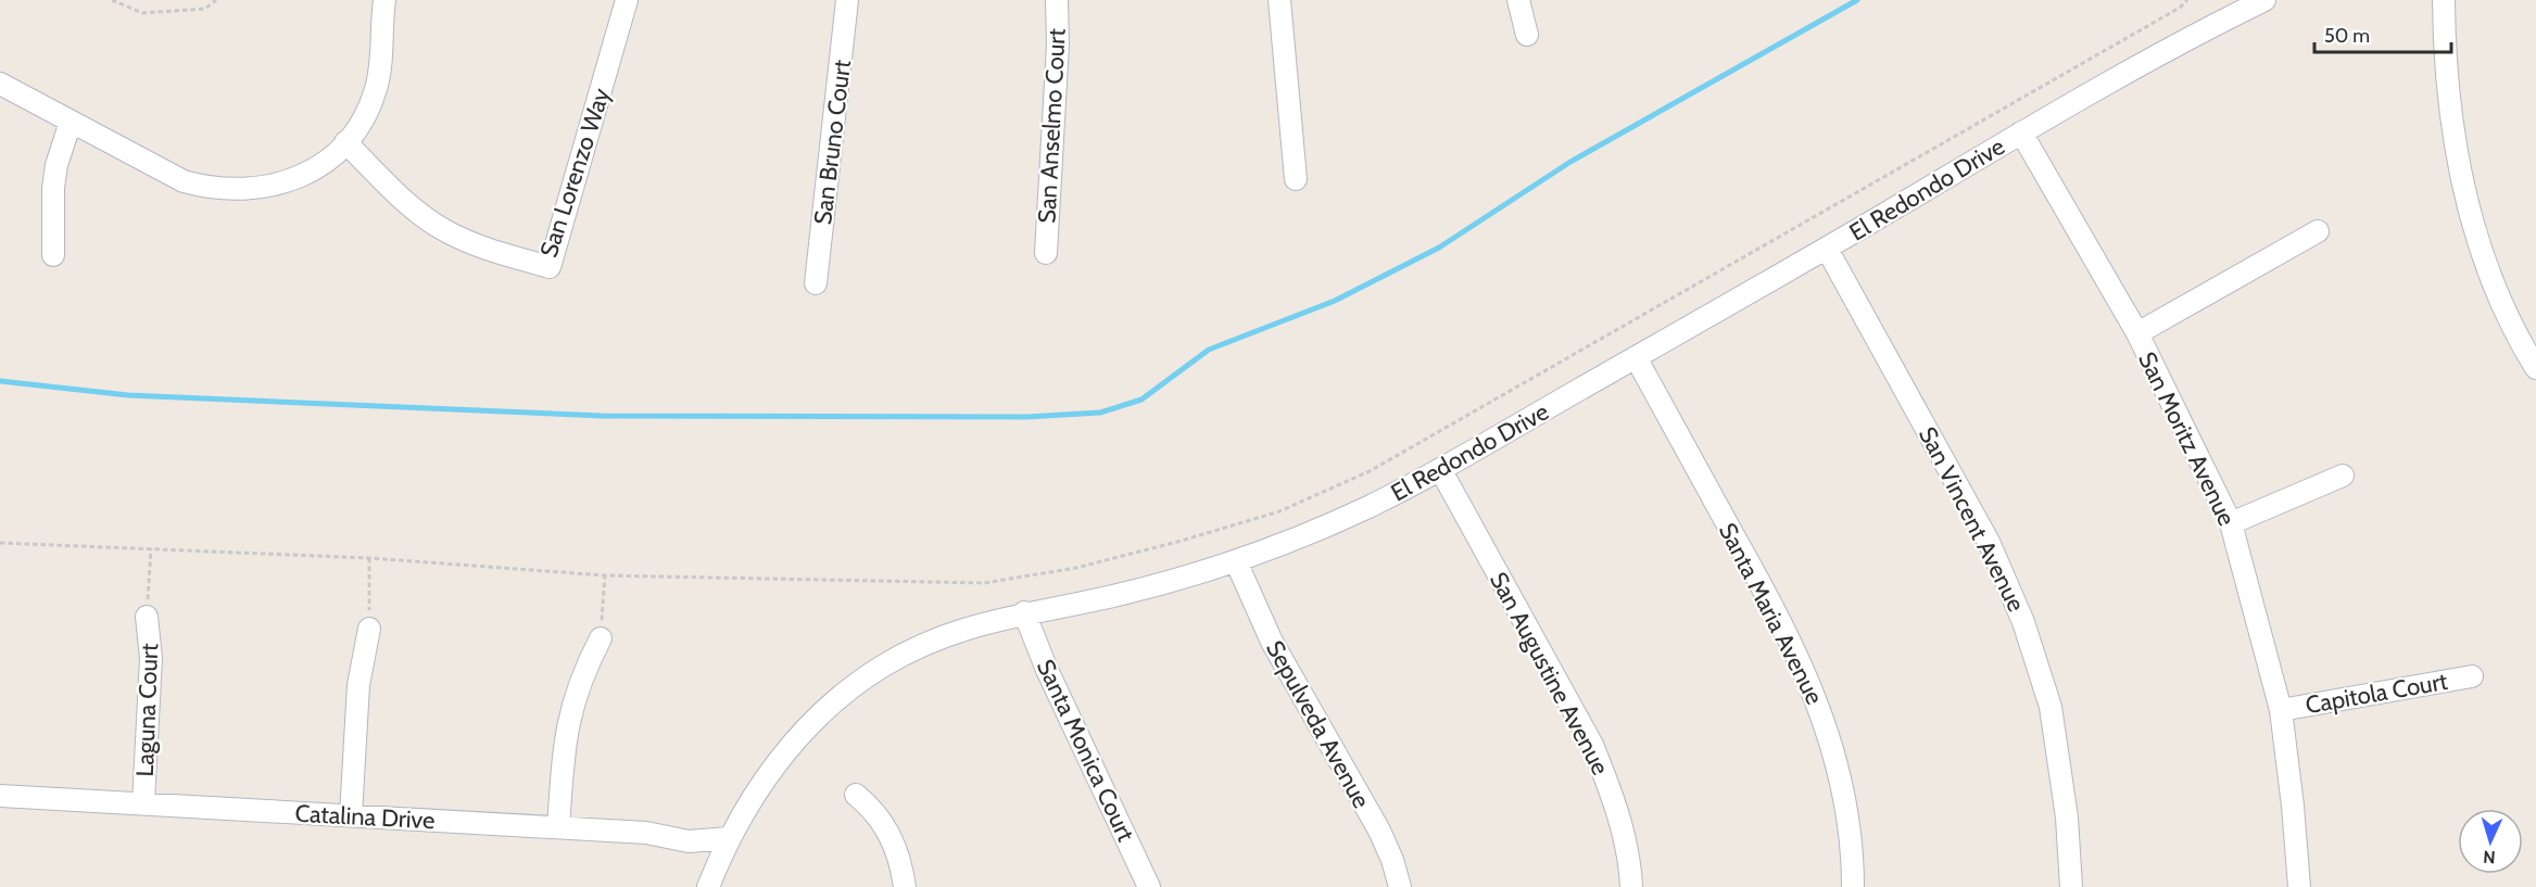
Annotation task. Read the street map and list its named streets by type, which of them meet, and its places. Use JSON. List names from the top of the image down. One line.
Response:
{"streets":{"street":["San Anselmo Court","San Bruno Court","San Lorenzo Way","El Redondo Drive","San Moritz Avenue","San Vincent Avenue","Santa Maria Avenue","San Augustine Avenue","Capitola Court","Laguna Court","Sepulveda Avenue","Santa Monica Court","Catalina Drive"]},"crossings":[["El Redondo Drive","San Moritz Avenue"],["El Redondo Drive","San Vincent Avenue"],["El Redondo Drive","Santa Maria Avenue"],["El Redondo Drive","San Augustine Avenue"],["El Redondo Drive","Sepulveda Avenue"],["El Redondo Drive","Santa Monica Court"],["El Redondo Drive","Catalina Drive"],["San Moritz Avenue","Capitola Court"],["Laguna Court","Catalina Drive"]],"scale_bar":"50 m","north":"bottom"}
